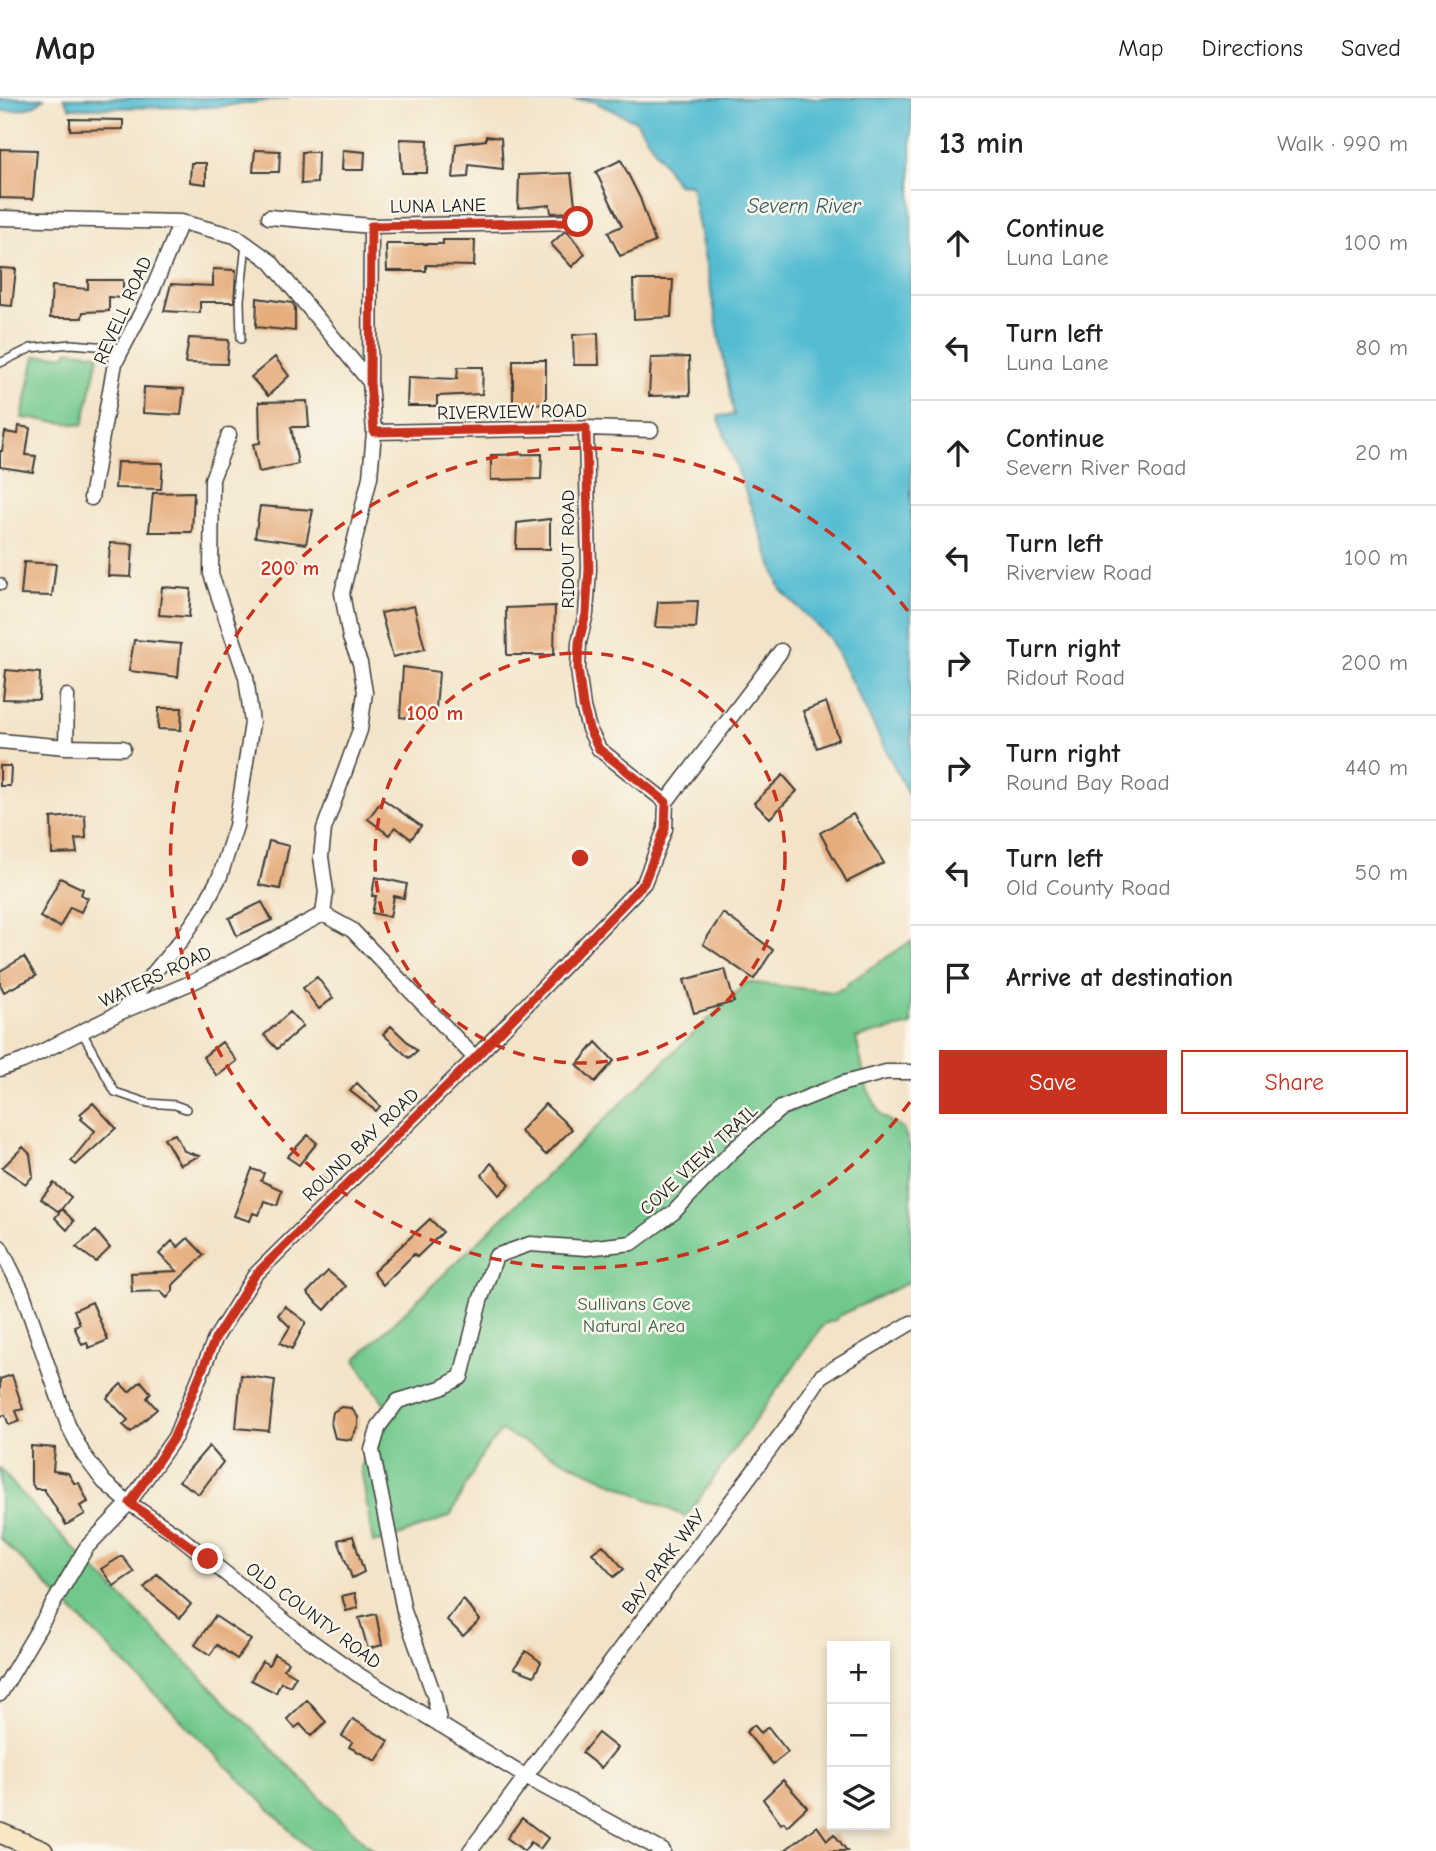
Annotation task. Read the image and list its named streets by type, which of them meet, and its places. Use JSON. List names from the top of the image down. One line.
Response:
{"streets":{"street":["LUNA LANE","REVELL ROAD","RIVERVIEW ROAD","RIDOUT ROAD","WATERS ROAD","ROUND BAY ROAD","COVE VIEW TRAIL","BAY PARK WAY","OLD COUNTY ROAD"]},"crossings":[["LUNA LANE","RIVERVIEW ROAD"],["LUNA LANE","WATERS ROAD"],["RIVERVIEW ROAD","RIDOUT ROAD"],["RIDOUT ROAD","ROUND BAY ROAD"],["ROUND BAY ROAD","OLD COUNTY ROAD"],["COVE VIEW TRAIL","OLD COUNTY ROAD"],["BAY PARK WAY","OLD COUNTY ROAD"]],"water":["Severn River"],"parks":["Sullivans Cove Natural Area"],"page":{"header":"Map","nav":["Map","Directions","Saved"],"heading":["13 min","Walk · 990 m"],"list":[["Continue","Luna Lane","100 m"],["Turn left","Luna Lane","80 m"],["Continue","Severn River Road","20 m"],["Turn left","Riverview Road","100 m"],["Turn right","Ridout Road","200 m"],["Turn right","Round Bay Road","440 m"],["Turn left","Old County Road","50 m"],"Arrive at destination"],"buttons":["Save","Share"],"map_buttons":["+","−"]},"rings":["200 m","100 m"]}
